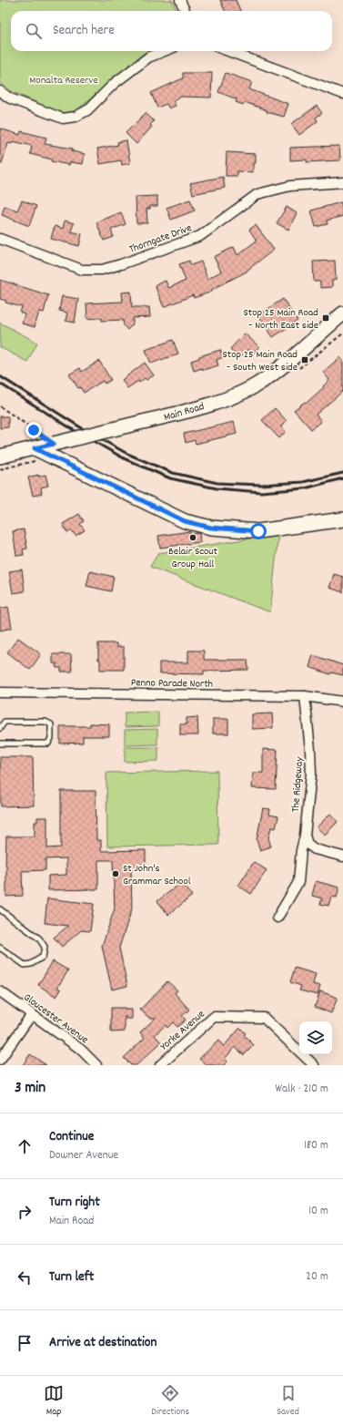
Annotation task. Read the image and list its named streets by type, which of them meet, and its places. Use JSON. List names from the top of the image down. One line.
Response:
{"streets":{"main road":["Main Road"],"street":["Thorngate Drive","Penno Parade North","The Ridgeway","Gloucester Avenue","Yorke Avenue"]},"crossings":[["Penno Parade North","The Ridgeway"]],"parks":["Monalta Reserve"],"places":{"transit":["Stop 25 Main Road - North East side","Stop 25 Main Road - South West side"],"other":["Belair Scout Group Hall","St John's Grammar School"]},"page":{"search":"Search here","heading":["3 min","Walk · 210 m"],"list":[["Continue","Downer Avenue","180 m"],["Turn right","Main Road","10 m"],["Turn left","20 m"],"Arrive at destination"],"nav":["Map","Directions","Saved"]}}
